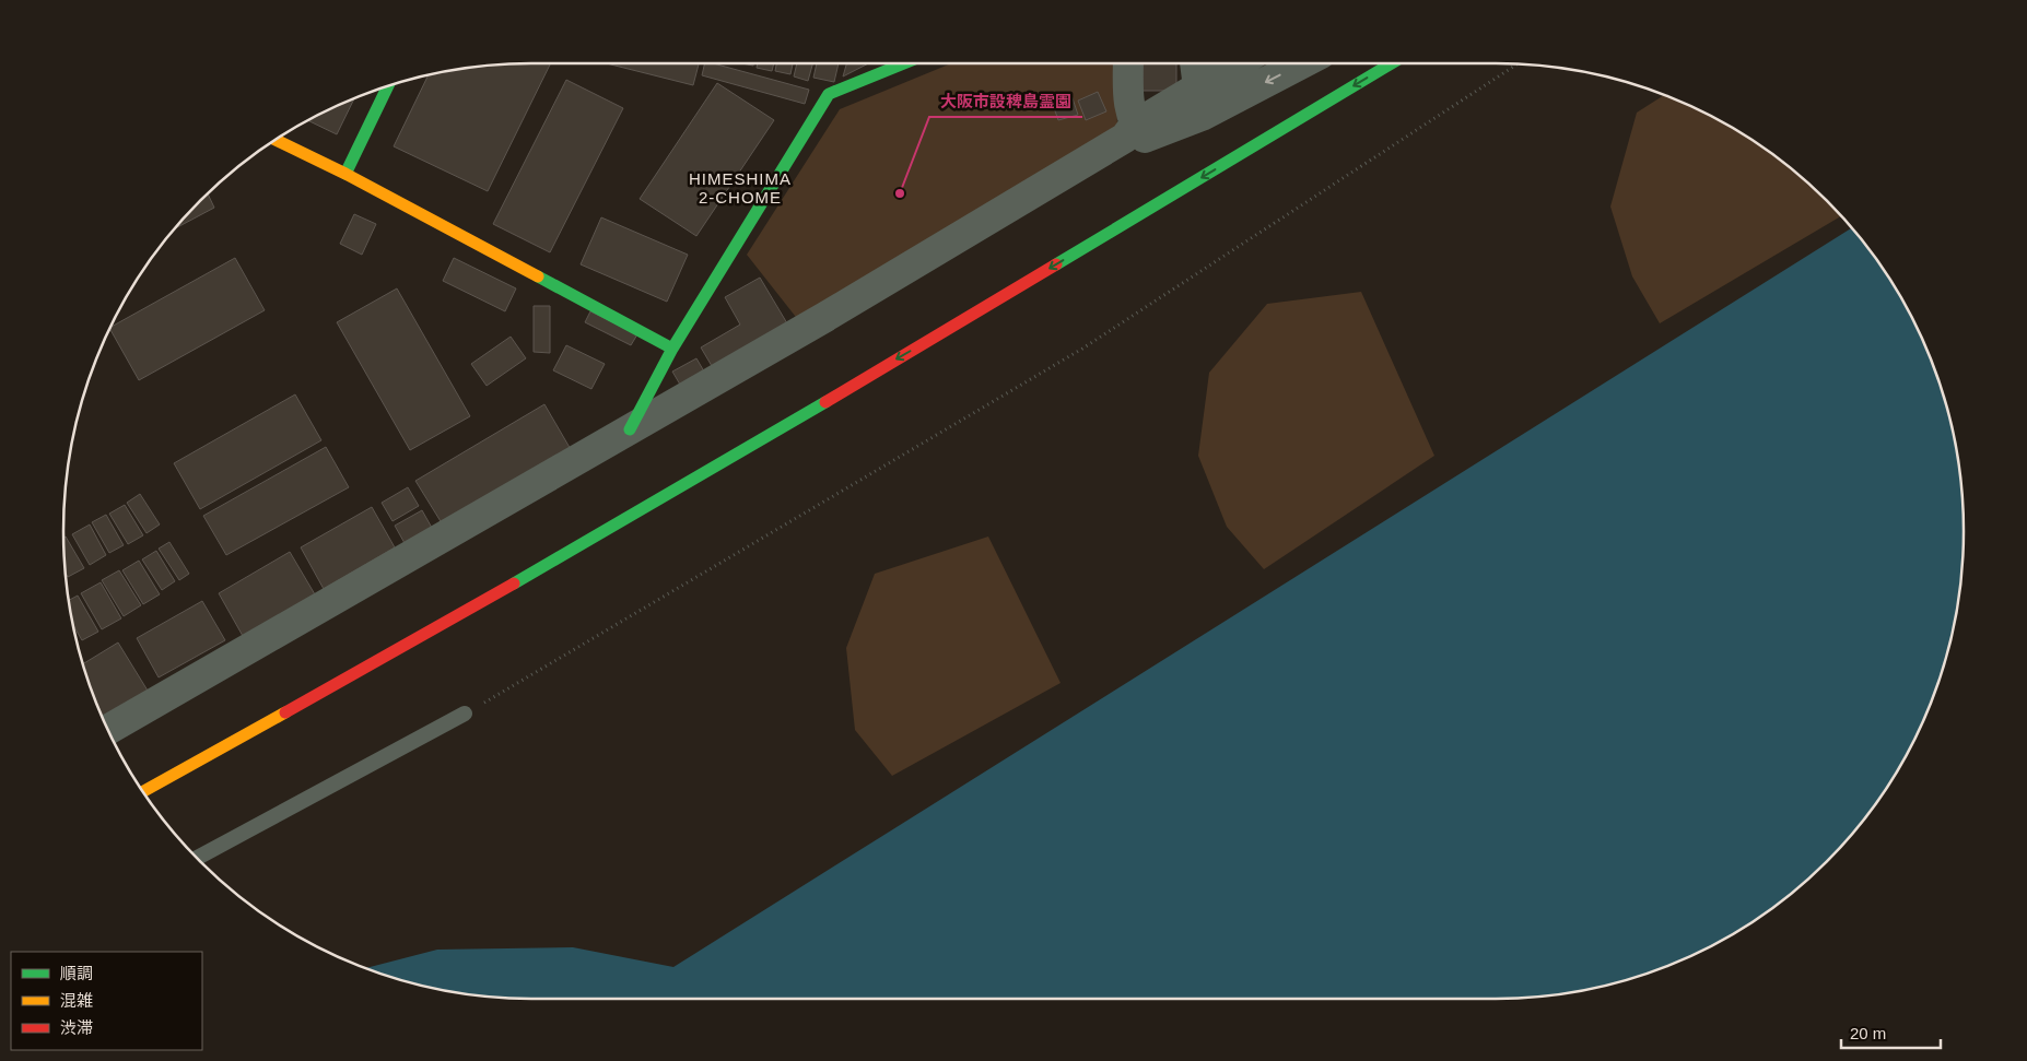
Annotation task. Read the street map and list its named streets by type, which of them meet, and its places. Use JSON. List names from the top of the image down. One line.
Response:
{"districts":["HIMESHIMA 2-CHOME"],"places":["大阪市設稗島霊園"],"legend":["順調","混雑","渋滞"],"scale_bar":"20 m"}
